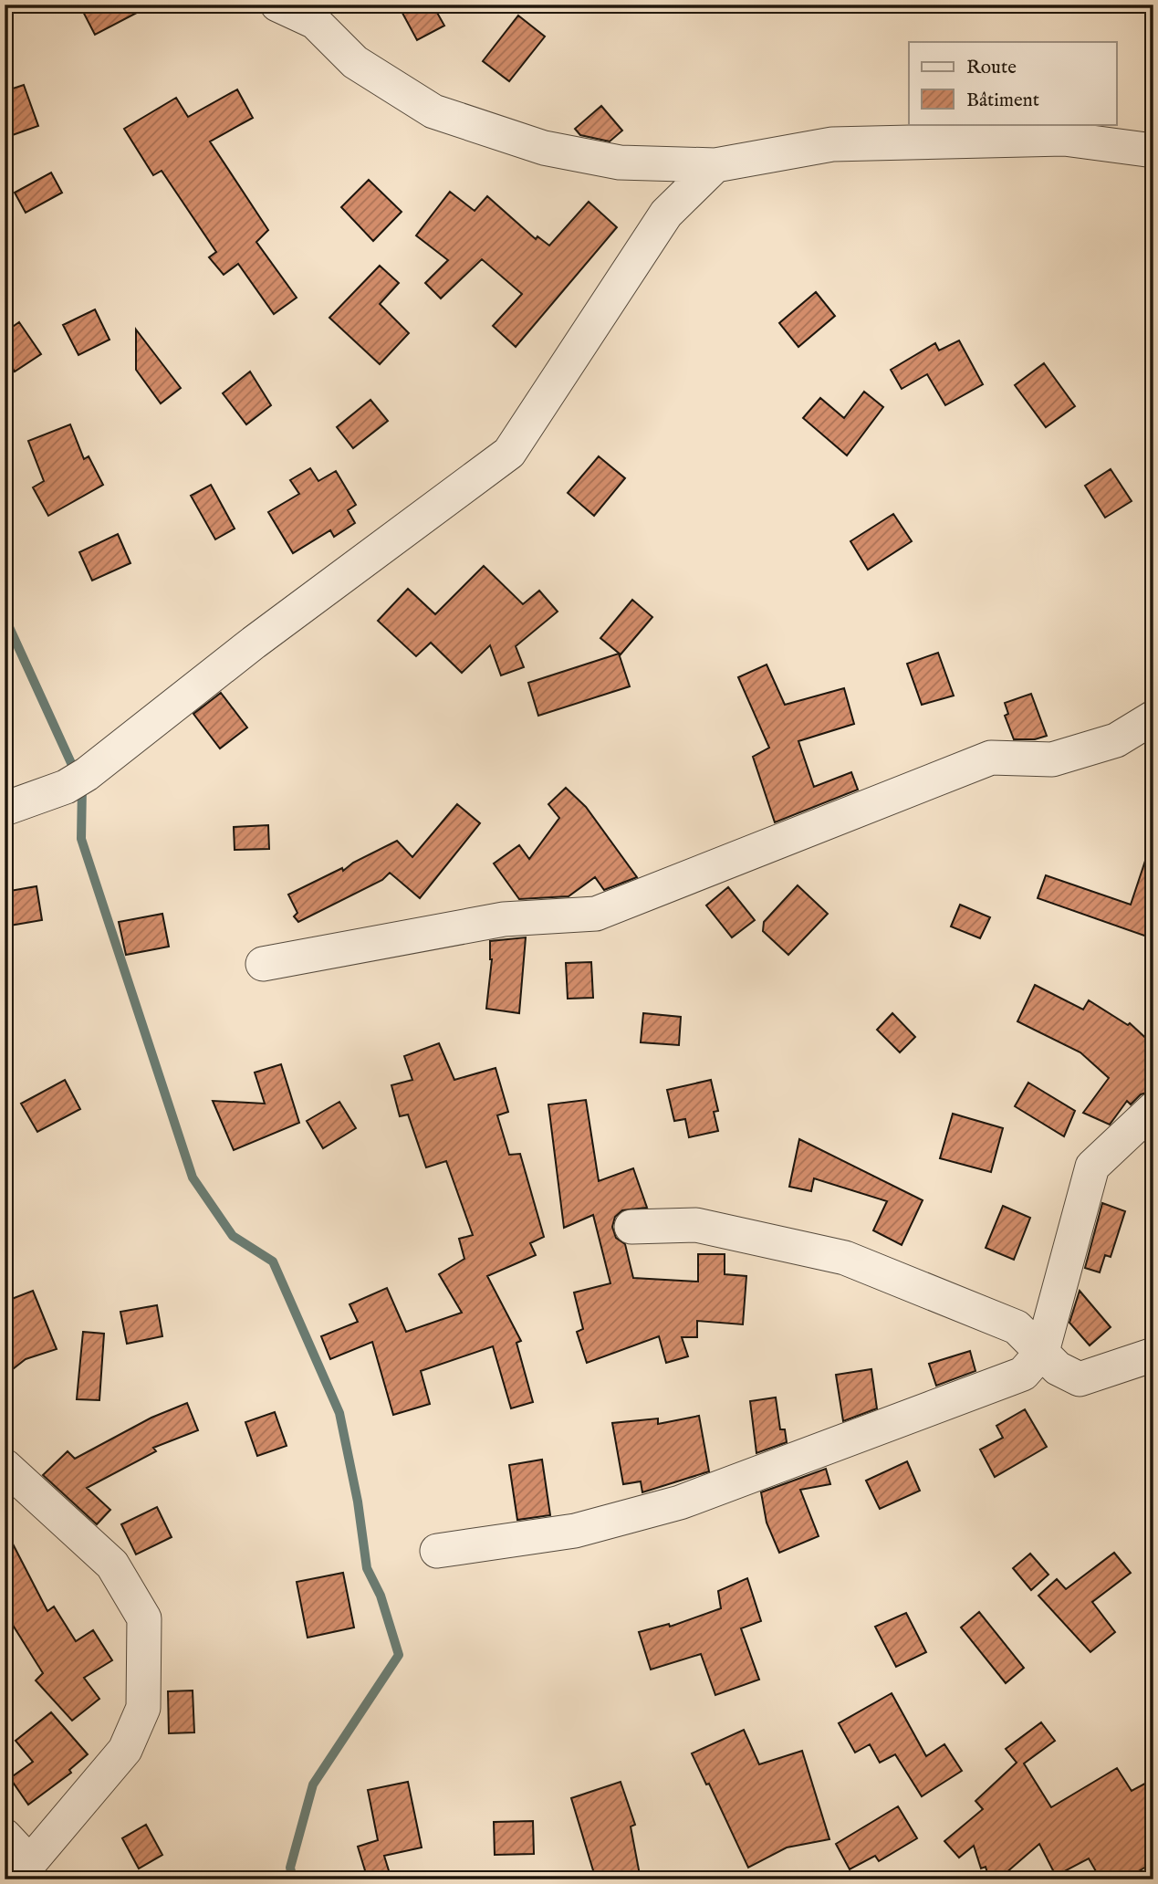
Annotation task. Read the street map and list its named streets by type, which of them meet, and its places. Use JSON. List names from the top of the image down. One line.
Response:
{"legend":["Route","Bâtiment"]}
